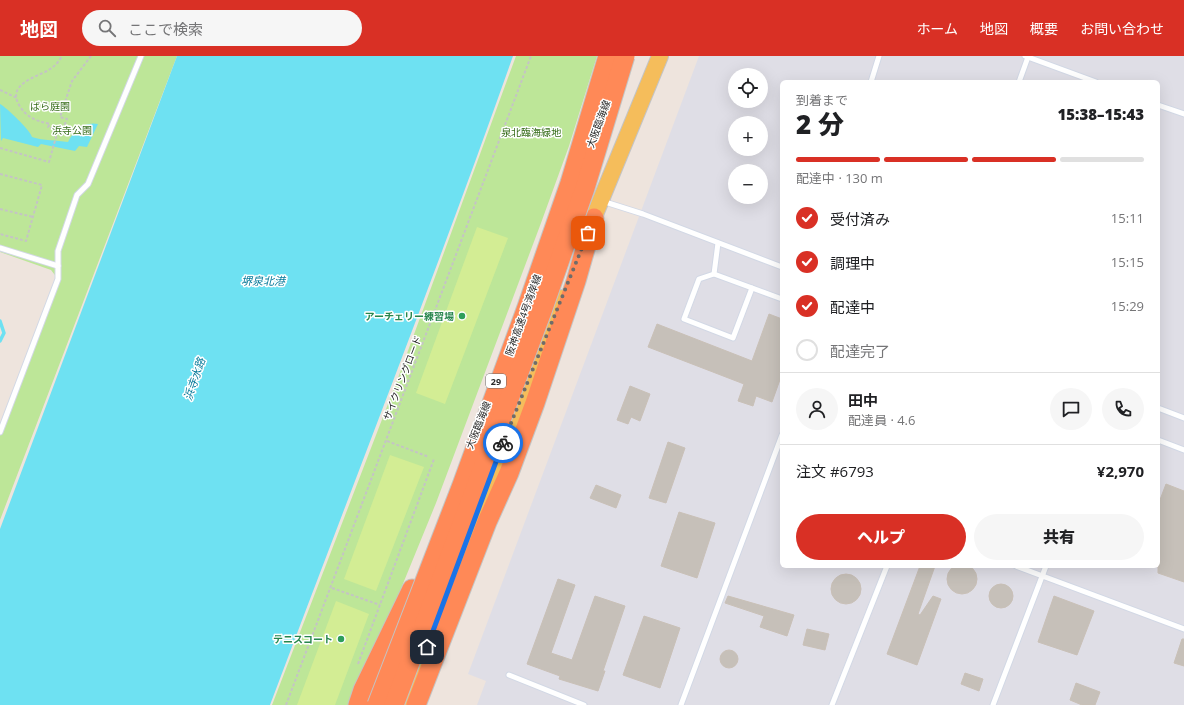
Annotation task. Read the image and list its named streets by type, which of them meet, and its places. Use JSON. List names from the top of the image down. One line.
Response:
{"streets":{"highway":["阪神高速4号湾岸線"],"main road":["大阪臨海線","29"],"path":["サイクリングロード"]},"crossings":[["大阪臨海線","阪神高速4号湾岸線"]],"water":["堺泉北港","浜寺水路"],"parks":["ばら庭園","浜寺公園","泉北臨海緑地"],"places":["アーチェリー練習場","テニスコート"],"page":{"header":"地図","search":"ここで検索","nav":["ホーム","地図","概要","お問い合わせ"],"map_buttons":["+","−"],"heading":["2 分","到着まで","15:38–15:43"],"panel":["田中","配達員 · 4.6","注文 #6793","¥2,970"],"bar":"配達中 · 130 m","list":[["受付済み","15:11"],["調理中","15:15"],["配達中","15:29"],"配達完了"],"buttons":["ヘルプ","共有"]}}
